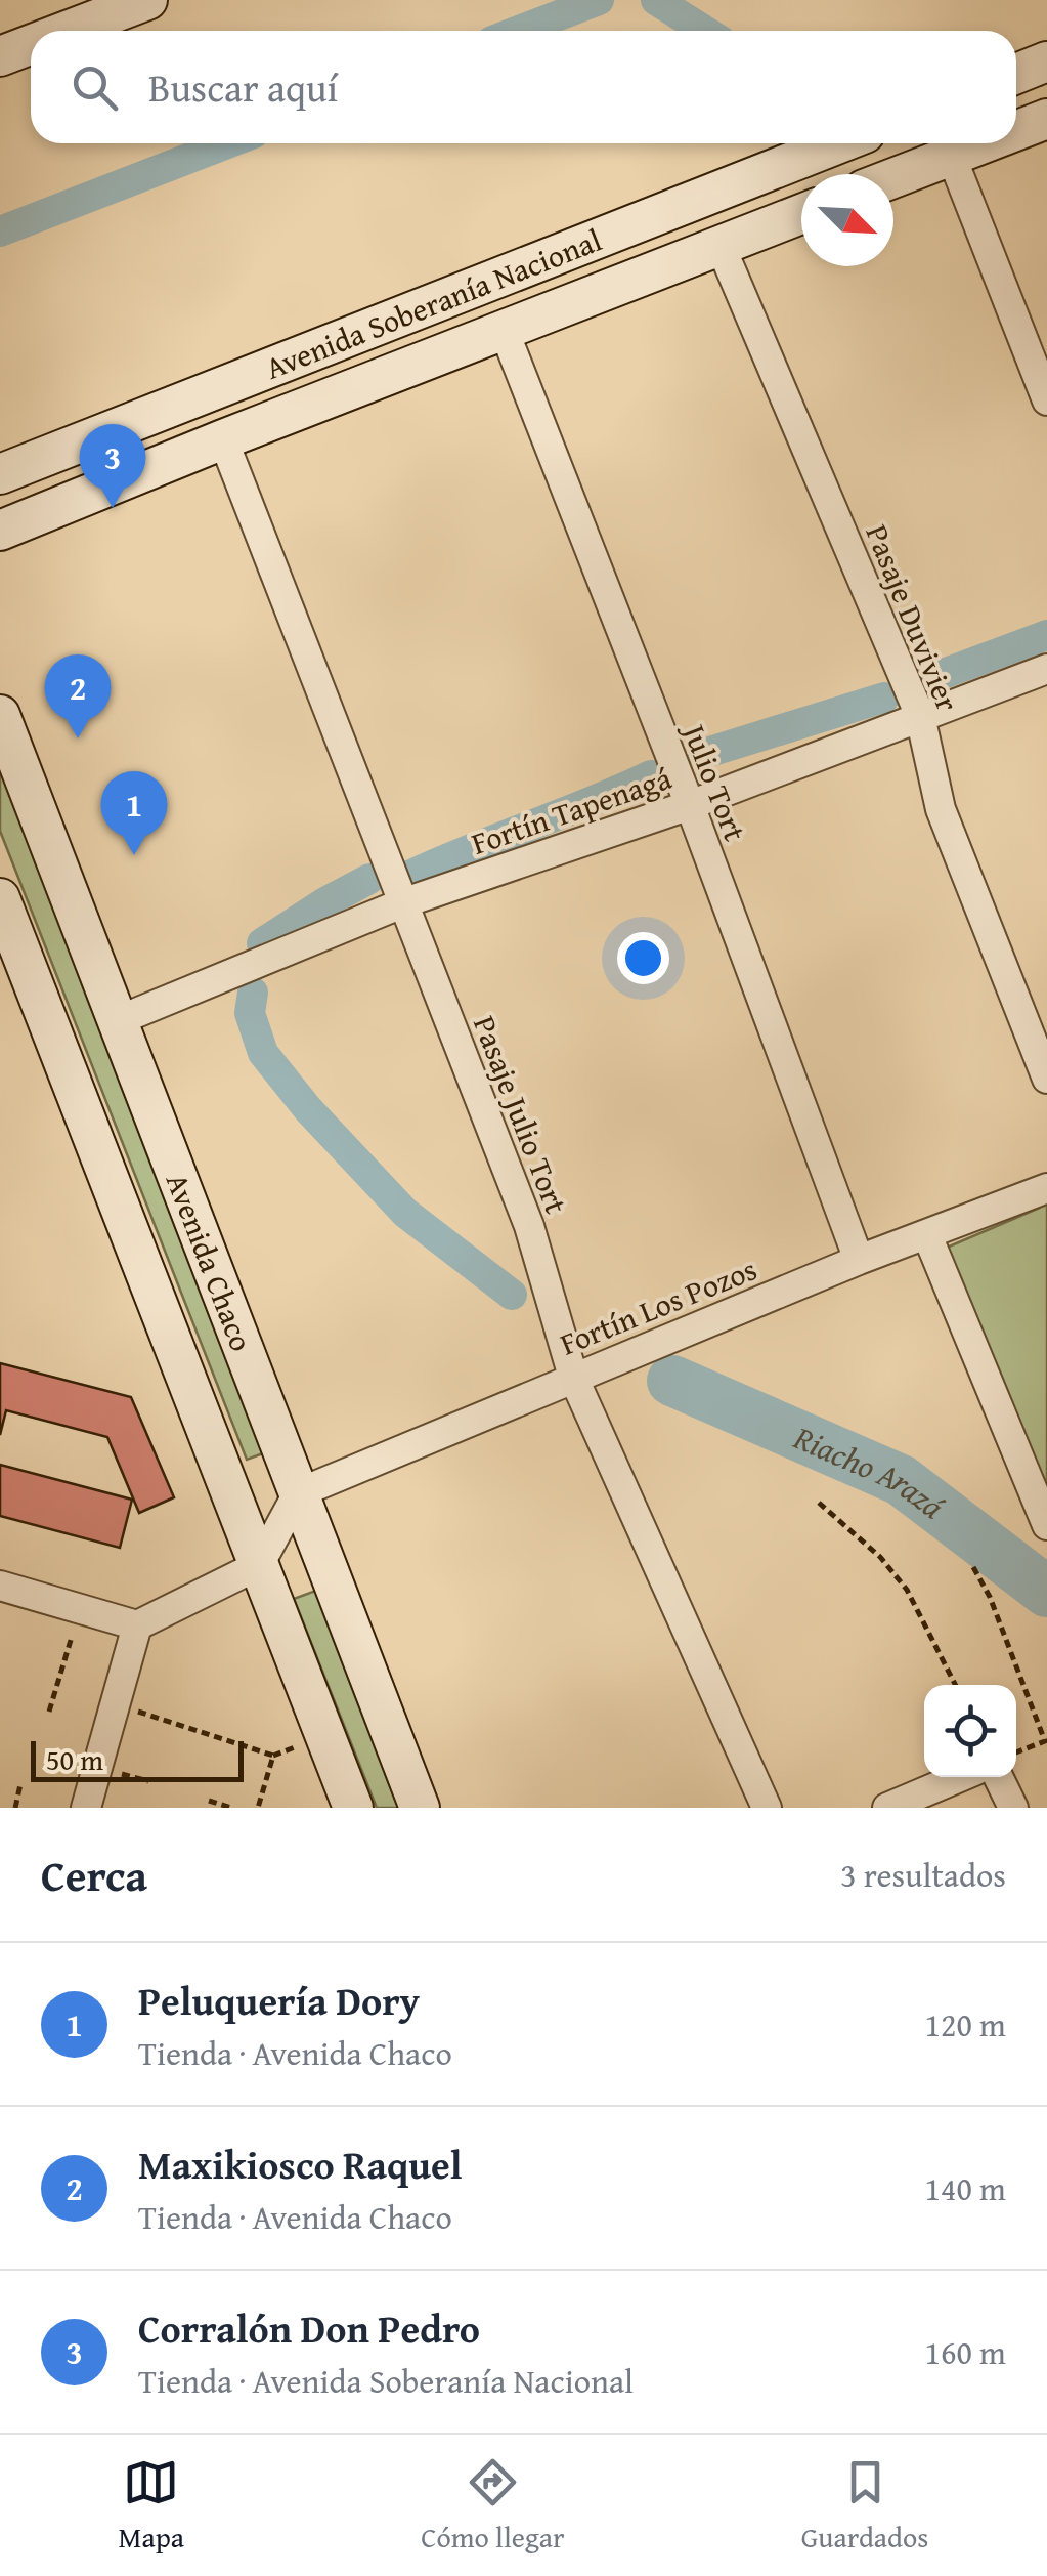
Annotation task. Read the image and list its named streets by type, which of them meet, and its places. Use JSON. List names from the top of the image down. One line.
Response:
{"streets":{"main road":["Avenida Soberanía Nacional","Avenida Chaco"],"street":["Pasaje Duvivier","Julio Tort","Fortín Tapenagá","Pasaje Julio Tort","Fortín Los Pozos"]},"crossings":[["Avenida Soberanía Nacional","Pasaje Duvivier"],["Avenida Soberanía Nacional","Julio Tort"],["Avenida Soberanía Nacional","Pasaje Julio Tort"],["Pasaje Duvivier","Fortín Tapenagá"],["Julio Tort","Fortín Tapenagá"],["Julio Tort","Fortín Los Pozos"],["Fortín Tapenagá","Pasaje Julio Tort"],["Fortín Tapenagá","Avenida Chaco"],["Pasaje Julio Tort","Fortín Los Pozos"],["Avenida Chaco","Fortín Los Pozos"]],"water":["Riacho Arazá"],"scale_bar":"50 m","north":"bottom right","page":{"search":"Buscar aquí","pins":["3","2","1"],"scale":"50 m","heading":["Cerca","3 resultados"],"list":[{"mark":"1","name":"Peluquería Dory","note":"Tienda · Avenida Chaco","value":"120 m"},{"mark":"2","name":"Maxikiosco Raquel","note":"Tienda · Avenida Chaco","value":"140 m"},{"mark":"3","name":"Corralón Don Pedro","note":"Tienda · Avenida Soberanía Nacional","value":"160 m"}],"nav":["Mapa","Cómo llegar","Guardados"]}}
